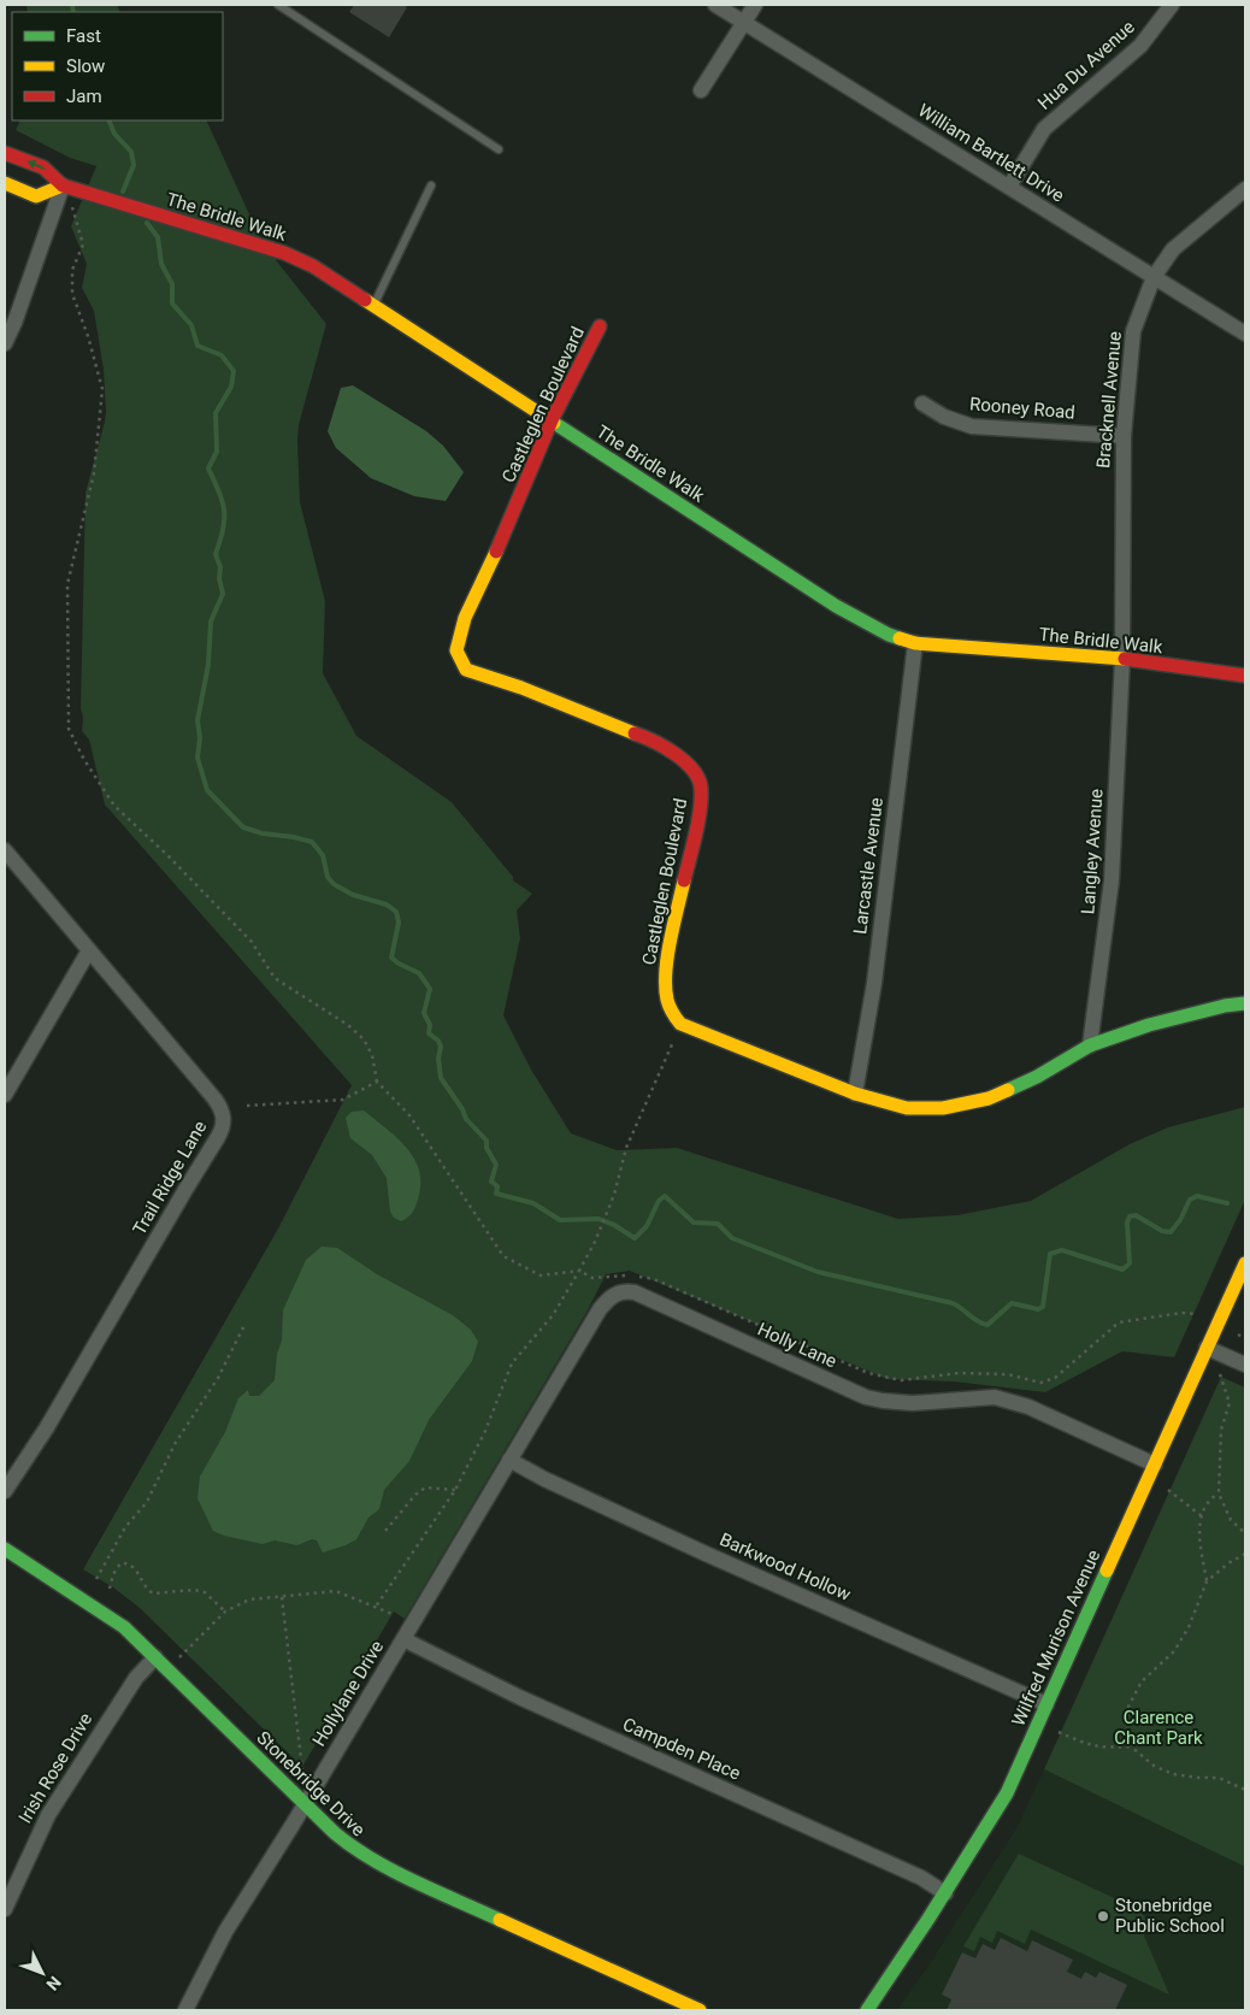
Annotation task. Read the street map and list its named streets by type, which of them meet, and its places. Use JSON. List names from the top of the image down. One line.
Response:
{"streets":{"street":["Hua Du Avenue","William Bartlett Drive","The Bridle Walk","Bracknell Avenue","Castleglen Boulevard","Rooney Road","Langley Avenue","Larcastle Avenue","Trail Ridge Lane","Holly Lane","Barkwood Hollow","Wilfred Murison Avenue","Hollylane Drive","Campden Place","Irish Rose Drive","Stonebridge Drive"]},"crossings":[["Hua Du Avenue","William Bartlett Drive"],["William Bartlett Drive","Bracknell Avenue"],["The Bridle Walk","Bracknell Avenue"],["The Bridle Walk","Castleglen Boulevard"],["The Bridle Walk","Langley Avenue"],["The Bridle Walk","Larcastle Avenue"],["Bracknell Avenue","Rooney Road"],["Bracknell Avenue","Langley Avenue"],["Holly Lane","Barkwood Hollow"],["Holly Lane","Wilfred Murison Avenue"],["Holly Lane","Hollylane Drive"],["Barkwood Hollow","Wilfred Murison Avenue"],["Barkwood Hollow","Hollylane Drive"],["Wilfred Murison Avenue","Campden Place"],["Hollylane Drive","Campden Place"],["Hollylane Drive","Stonebridge Drive"],["Irish Rose Drive","Stonebridge Drive"]],"parks":["Clarence Chant Park"],"places":["Stonebridge Public School"],"legend":["Fast","Slow","Jam"],"north":"bottom right"}
